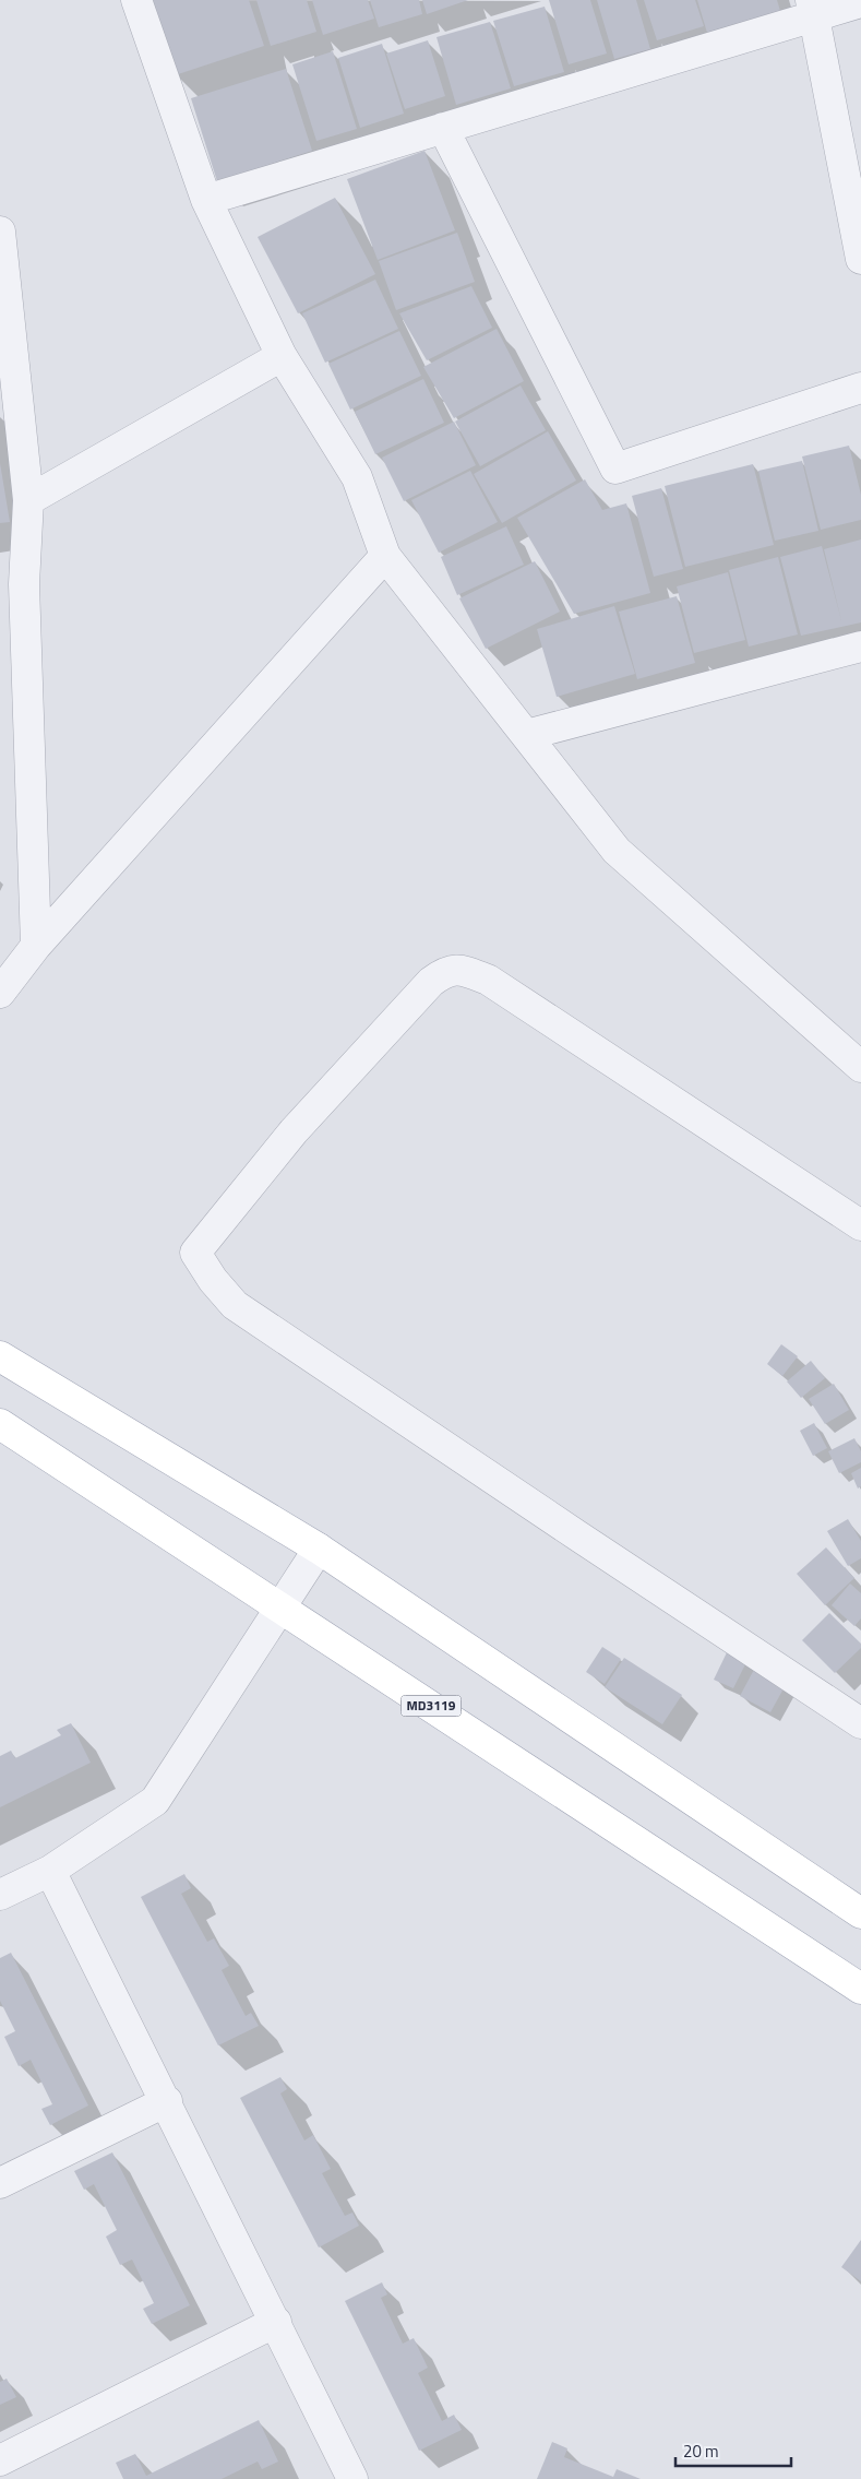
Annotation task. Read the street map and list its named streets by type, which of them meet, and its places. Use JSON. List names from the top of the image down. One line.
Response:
{"streets":{"main road":["MD3119"]},"scale_bar":"20 m"}
